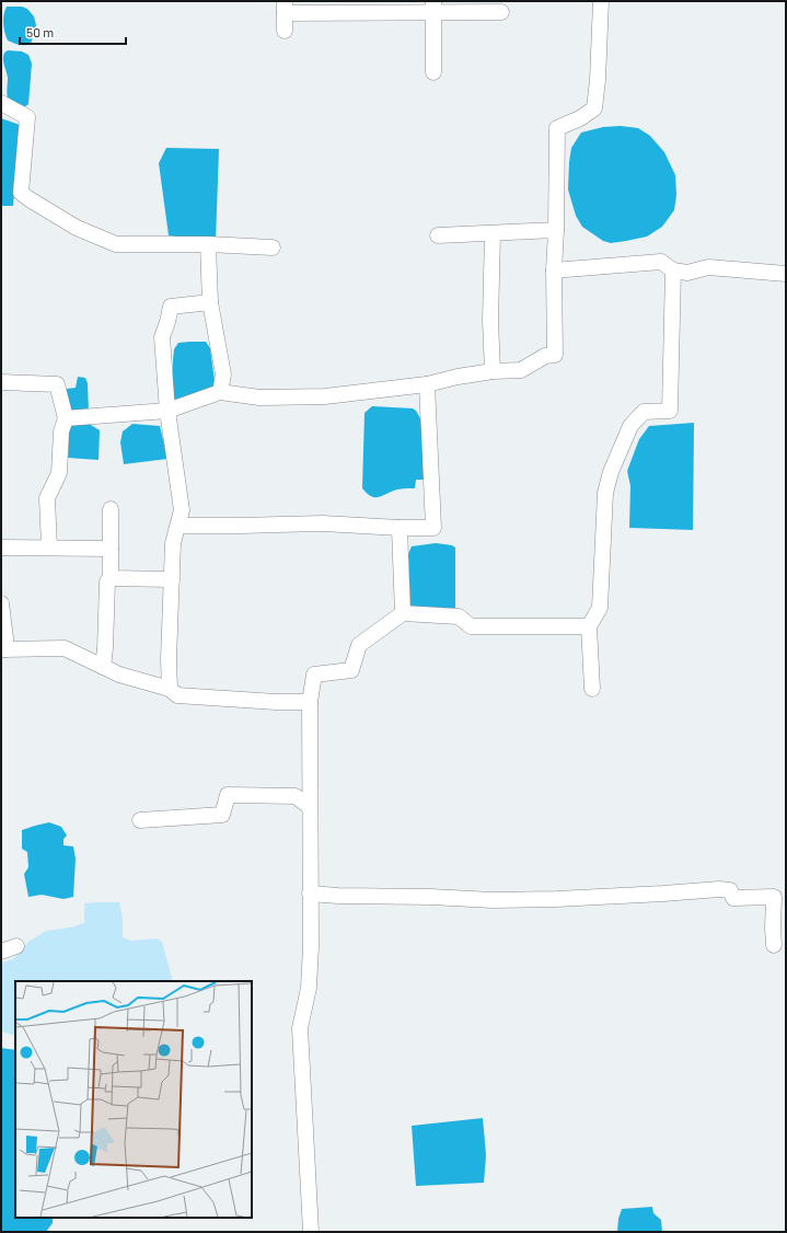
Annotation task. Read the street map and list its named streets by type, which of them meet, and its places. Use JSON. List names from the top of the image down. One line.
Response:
{"scale_bar":"50 m"}
